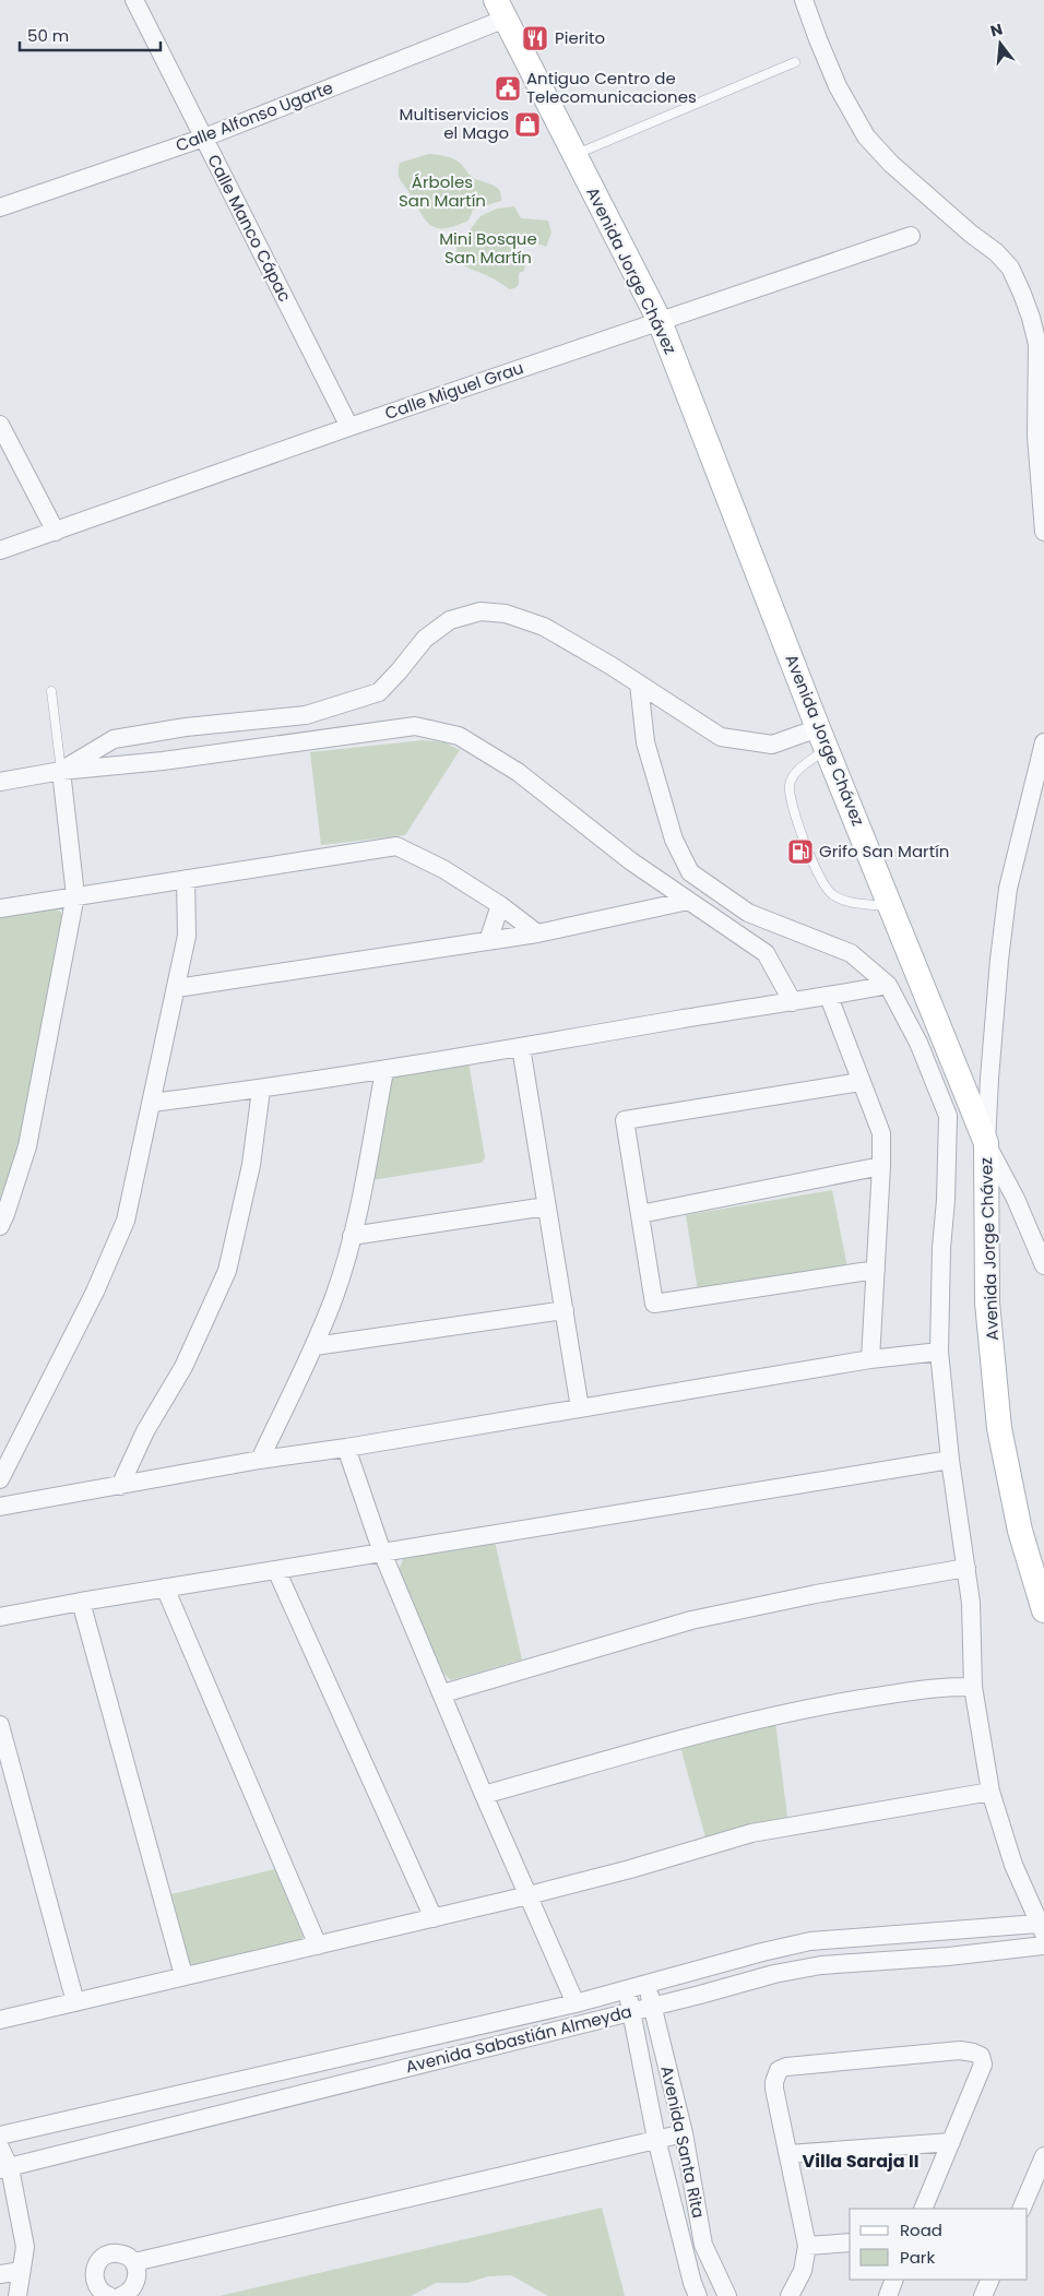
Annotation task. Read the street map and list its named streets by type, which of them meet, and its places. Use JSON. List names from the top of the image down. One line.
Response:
{"streets":{"main road":["Avenida Jorge Chávez"],"street":["Calle Alfonso Ugarte","Calle Manco Cápac","Calle Miguel Grau","Avenida Sabastián Almeyda","Avenida Santa Rita"]},"crossings":[["Calle Alfonso Ugarte","Calle Manco Cápac"],["Calle Alfonso Ugarte","Avenida Jorge Chávez"],["Calle Manco Cápac","Calle Miguel Grau"],["Avenida Jorge Chávez","Calle Miguel Grau"],["Avenida Sabastián Almeyda","Avenida Santa Rita"]],"districts":["Villa Saraja II"],"parks":["Árboles San Martín","Mini Bosque San Martín"],"places":{"restaurant":["Pierito"],"public building":["Antiguo Centro de Telecomunicaciones"],"shop":["Multiservicios el Mago"],"fuel station":["Grifo San Martín"]},"legend":["Road","Park"],"scale_bar":"50 m","north":"top"}
